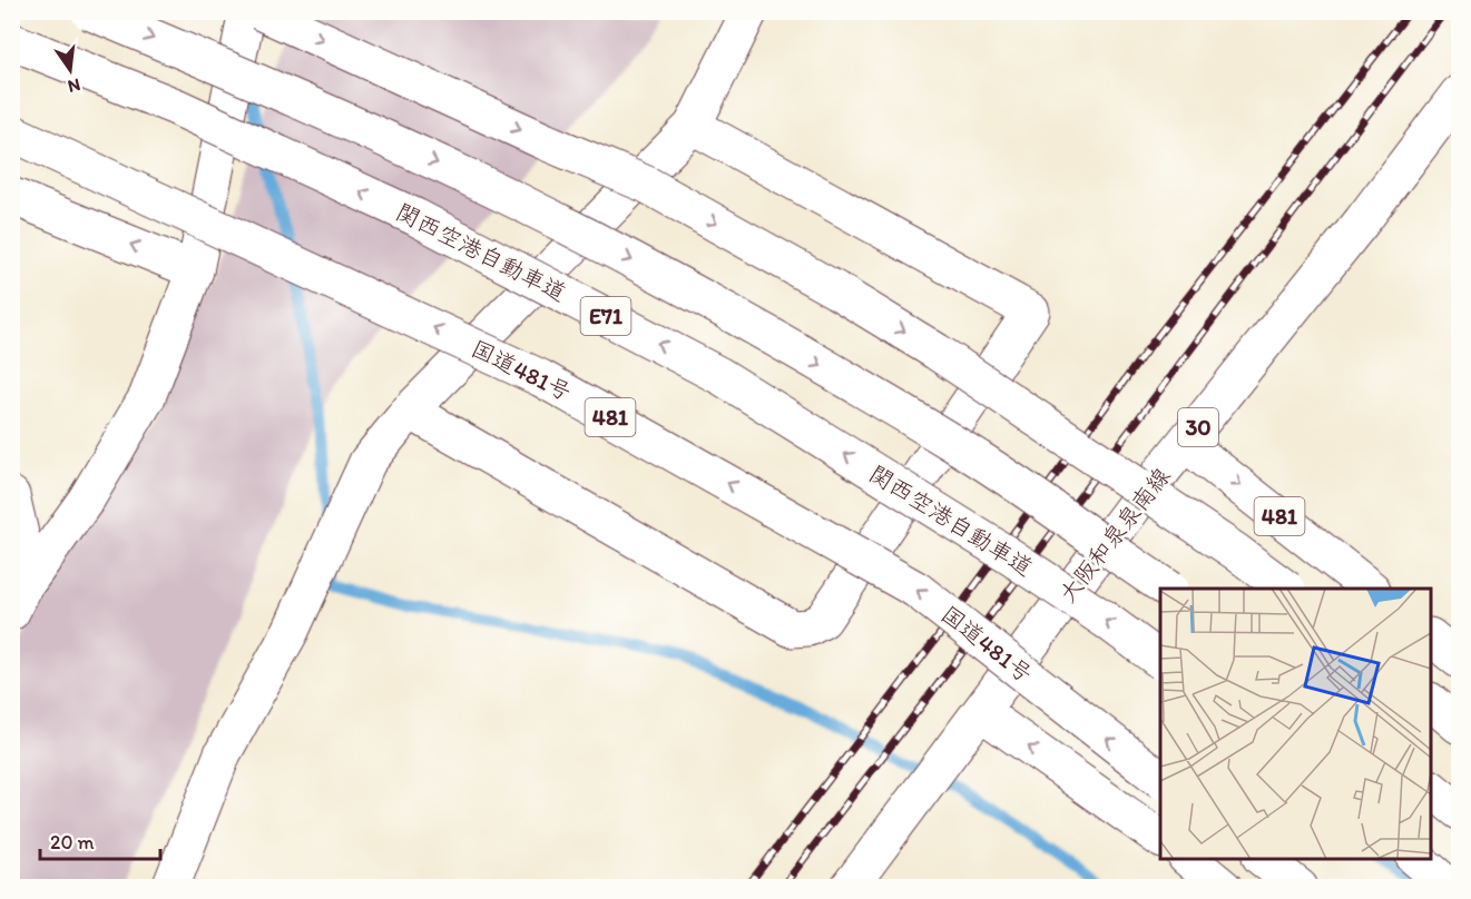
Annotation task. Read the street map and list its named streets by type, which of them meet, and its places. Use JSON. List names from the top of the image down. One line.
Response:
{"streets":{"main road":["関西空港自動車道","E71","国道481号","481","30","大阪和泉泉南線"]},"crossings":[["481","大阪和泉泉南線"]],"scale_bar":"20 m","north":"bottom"}
